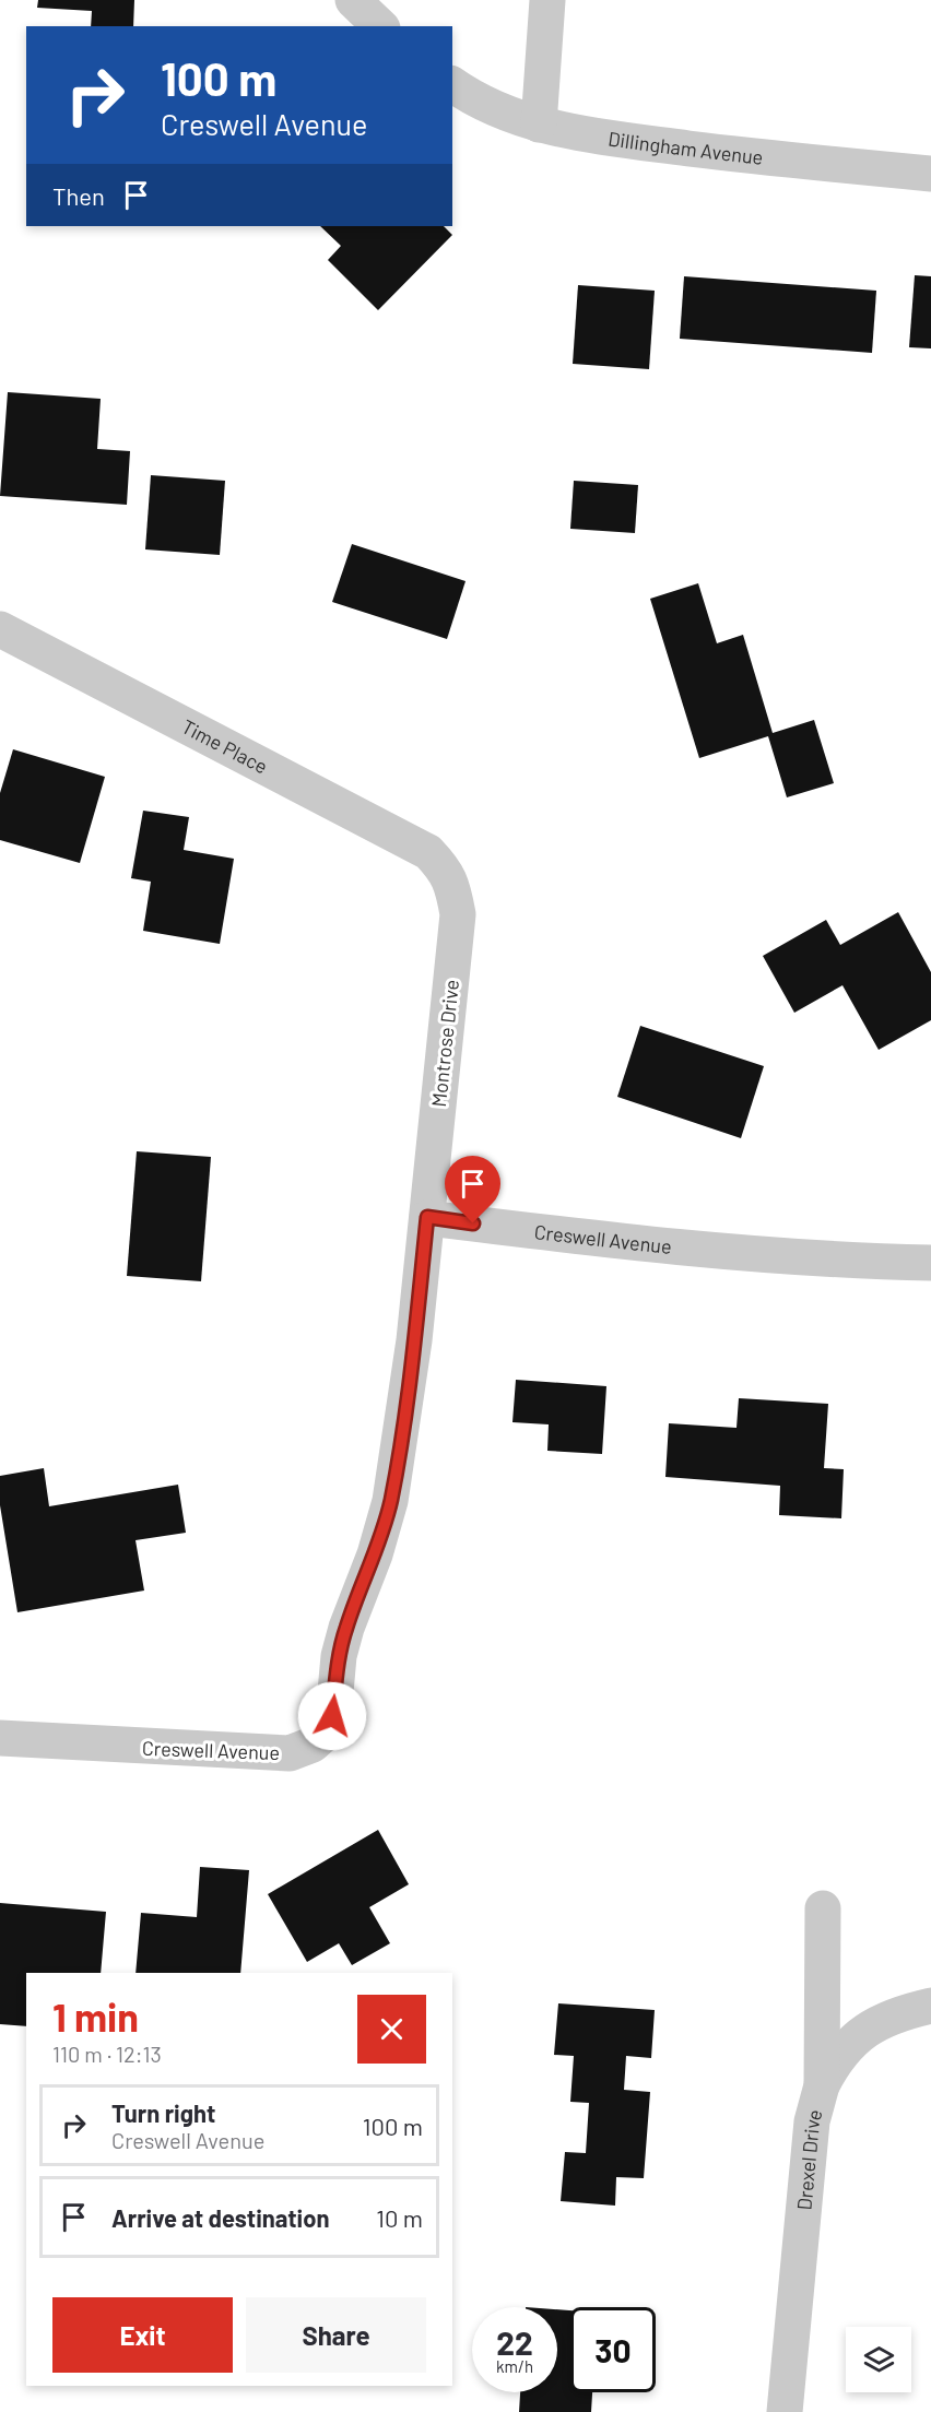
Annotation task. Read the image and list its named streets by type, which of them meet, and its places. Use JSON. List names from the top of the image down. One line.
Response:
{"streets":{"street":["Dillingham Avenue","Time Place","Montrose Drive","Creswell Avenue","Drexel Drive"]},"crossings":[["Time Place","Montrose Drive"],["Montrose Drive","Creswell Avenue"]],"page":{"turn":["100 m","Creswell Avenue"],"then":"Then","heading":["1 min","110 m · 12:13"],"list":[{"name":"Turn right","note":"Creswell Avenue","value":"100 m"},{"name":"Arrive at destination","value":"10 m"}],"buttons":["Exit","Share"],"speed":"22 km/h","limit":"30"}}
